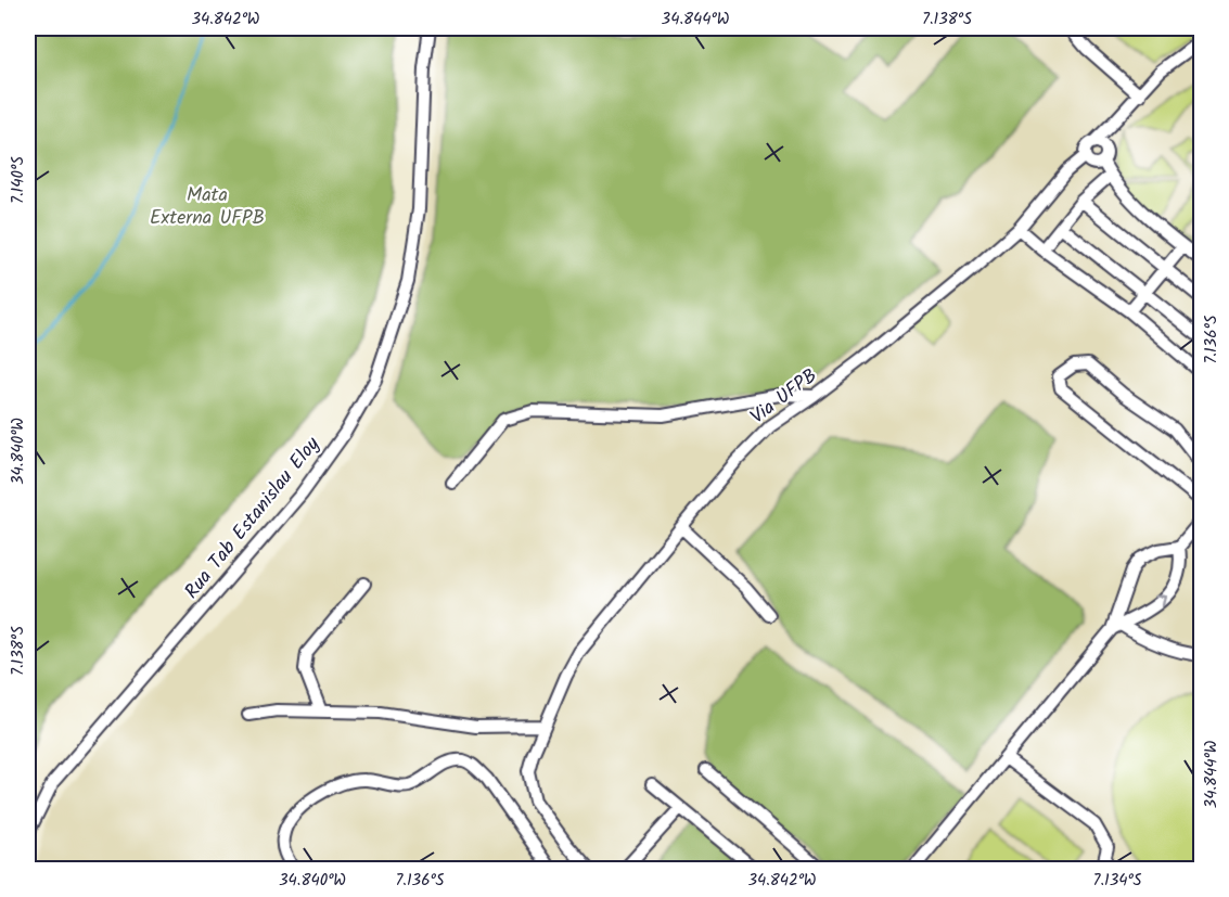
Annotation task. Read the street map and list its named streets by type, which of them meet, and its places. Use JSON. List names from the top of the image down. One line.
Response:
{"streets":{"street":["Via UFPB","Rua Tab Estanislau Eloy"]},"parks":["Mata Externa UFPB"],"coordinates":["34.842°W","34.844°W","7.138°S","7.140°S","7.136°S","34.840°W","7.134°S"]}
